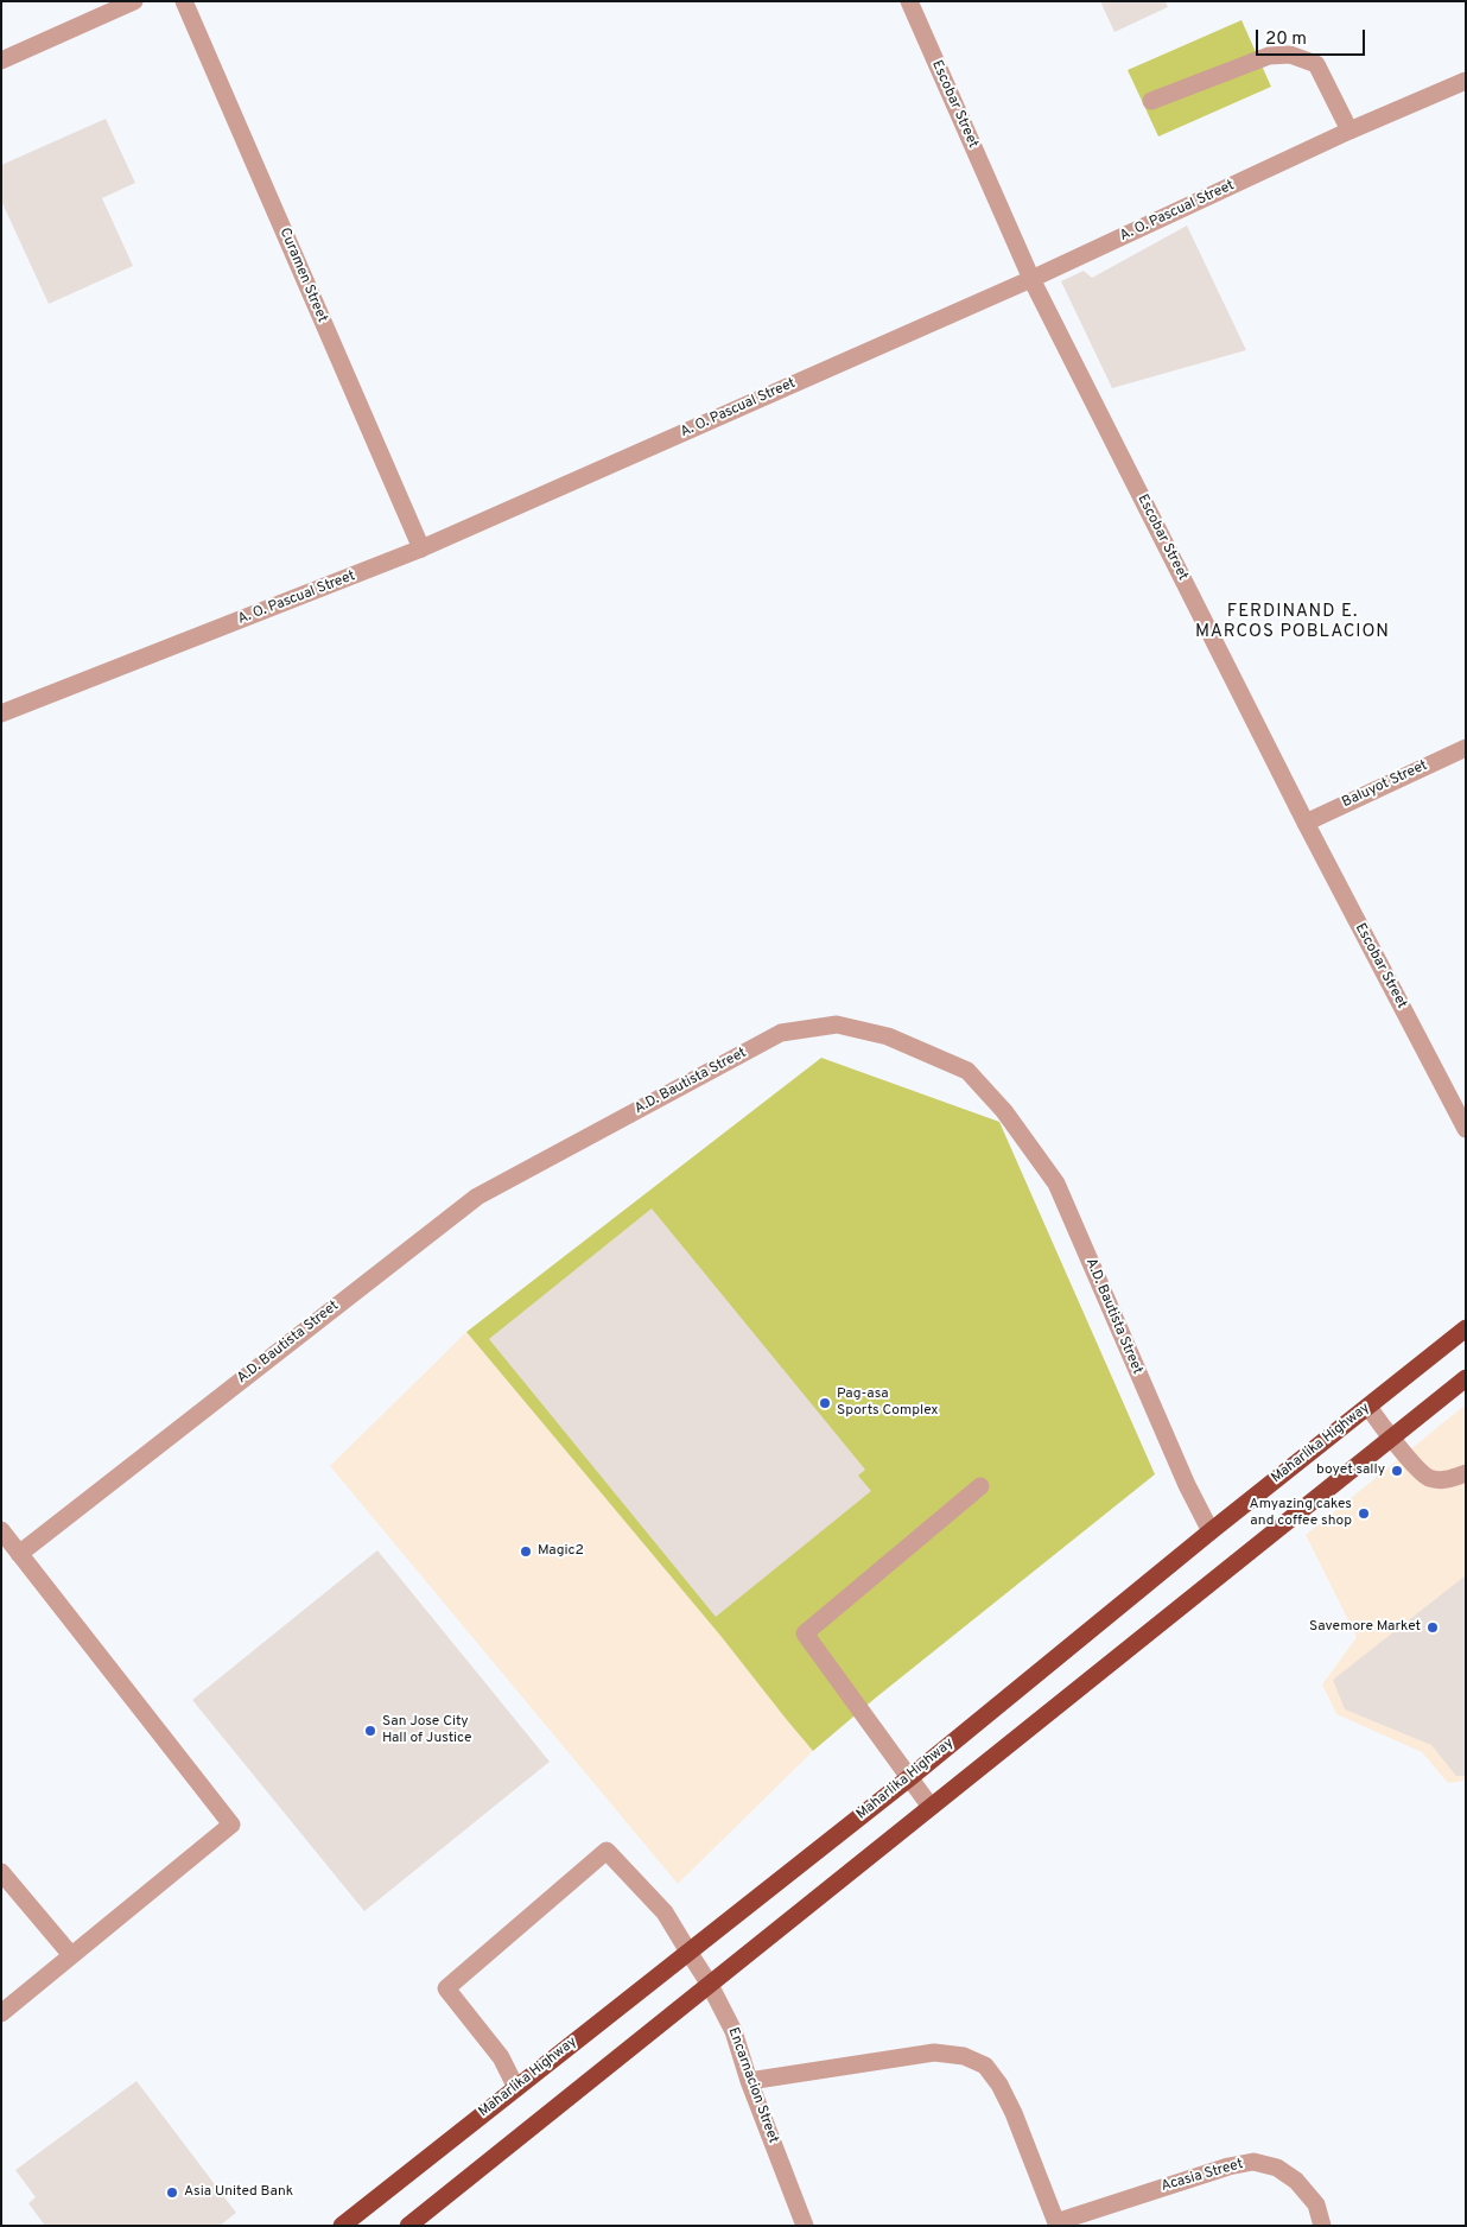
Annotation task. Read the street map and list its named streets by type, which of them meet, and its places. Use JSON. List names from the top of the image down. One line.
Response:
{"streets":{"highway":["Maharlika Highway"],"street":["Escobar Street","A. O. Pascual Street","Curamen Street","Baluyot Street","A.D. Bautista Street","Encarnacion Street","Acasia Street"]},"crossings":[["Escobar Street","A. O. Pascual Street"],["Escobar Street","Baluyot Street"],["A. O. Pascual Street","Curamen Street"],["A.D. Bautista Street","Maharlika Highway"],["Maharlika Highway","Encarnacion Street"]],"districts":["FERDINAND E. MARCOS POBLACION"],"places":["Pag-asa Sports Complex","boyet sally","Amyazing cakes and coffee shop","Magic2","Savemore Market","San Jose City Hall of Justice","Asia United Bank"],"scale_bar":"20 m"}
